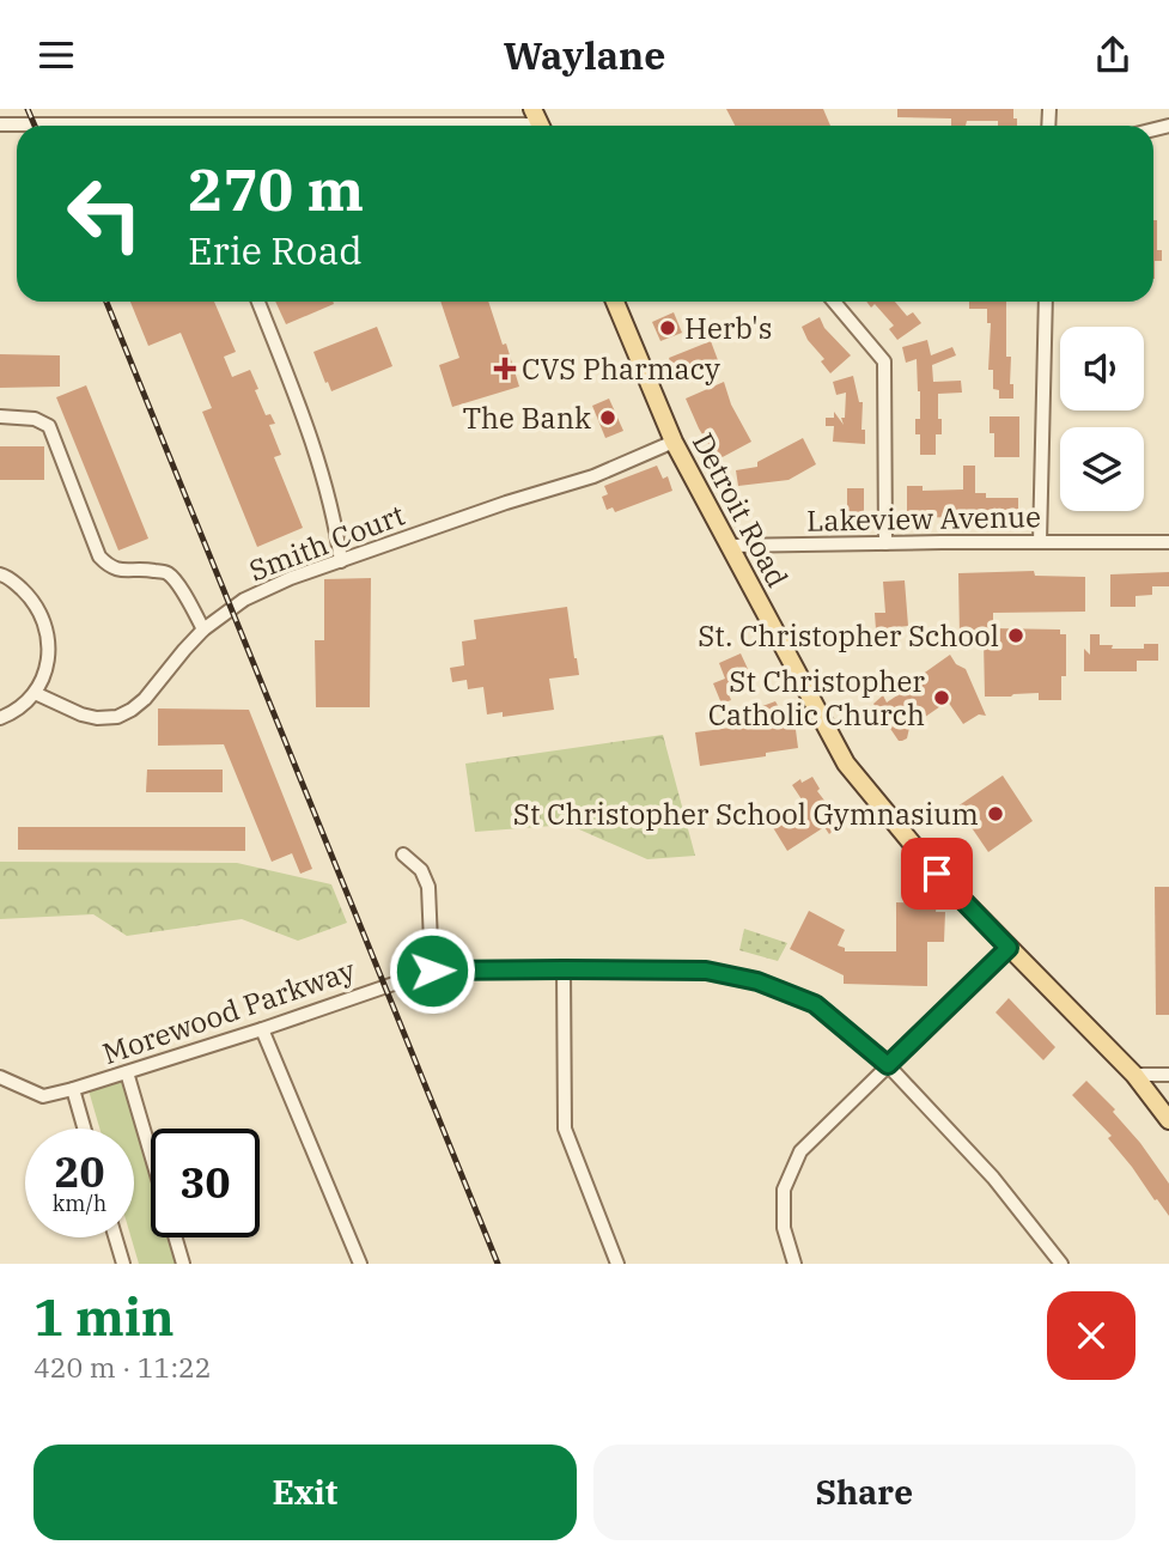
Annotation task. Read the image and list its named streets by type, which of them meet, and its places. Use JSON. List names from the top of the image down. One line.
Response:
{"streets":{"main road":["Detroit Road"],"street":["Lakeview Avenue","Smith Court","Morewood Parkway"]},"crossings":[["Detroit Road","Lakeview Avenue"],["Detroit Road","Smith Court"]],"places":{"other":["Herb's","The Bank","St. Christopher School","St Christopher Catholic Church","St Christopher School Gymnasium"],"health":["CVS Pharmacy"]},"page":{"header":"Waylane","turn":["270 m","Erie Road"],"speed":"20 km/h","limit":"30","heading":["1 min","420 m · 11:22"],"buttons":["Exit","Share"]}}
